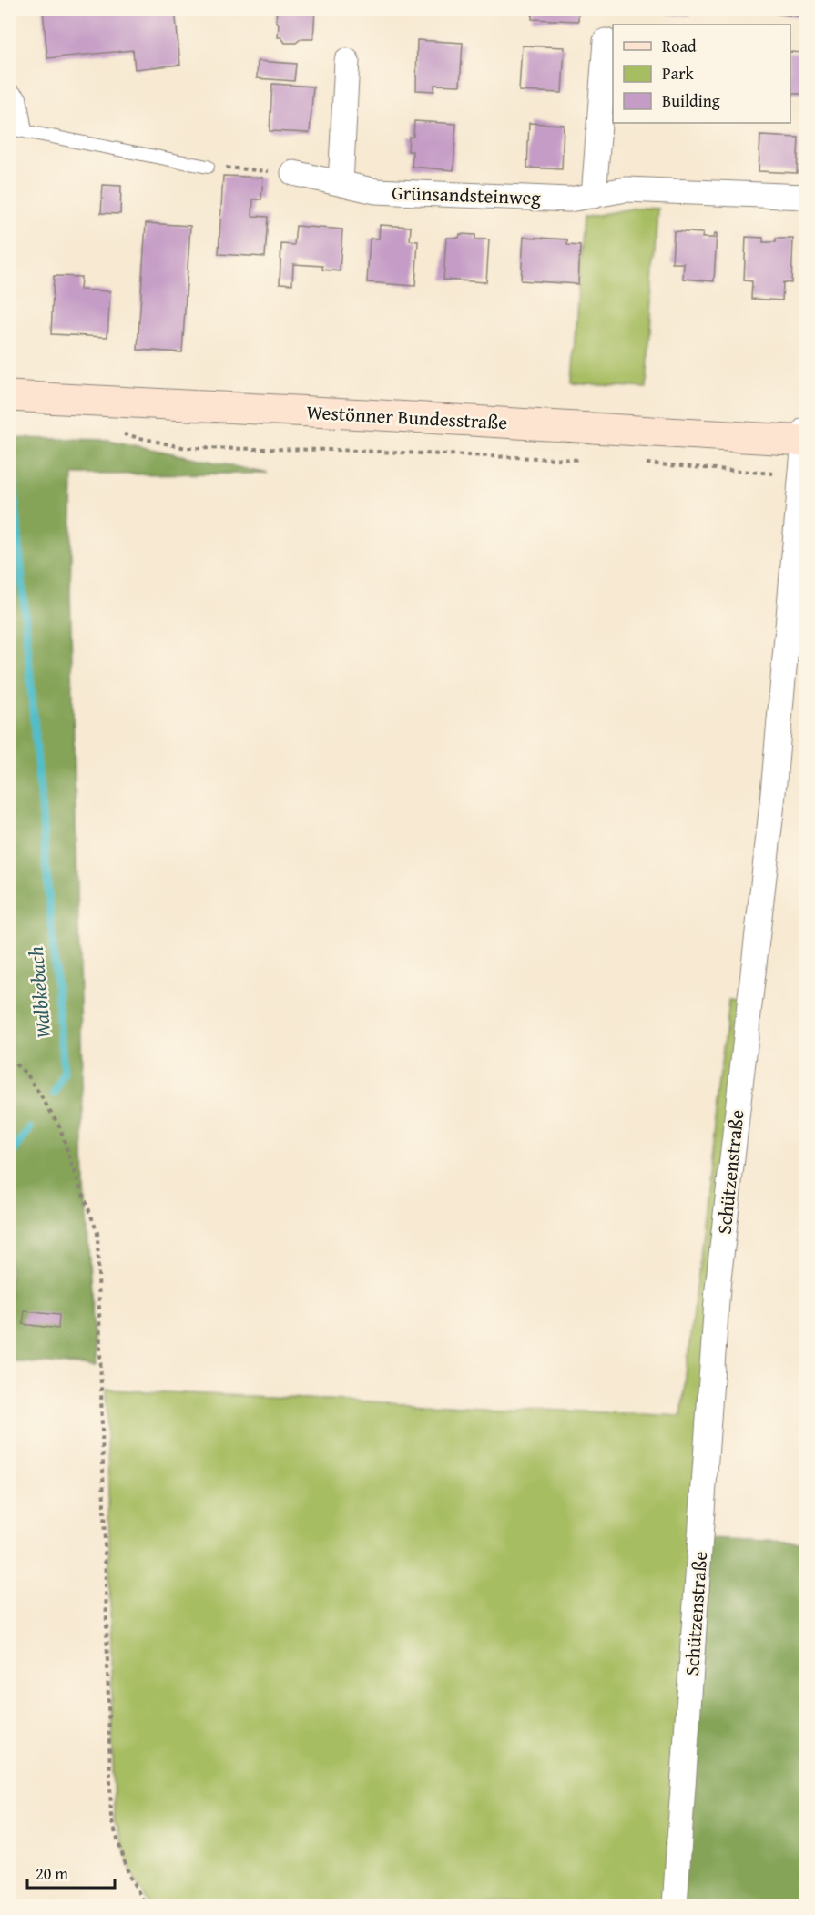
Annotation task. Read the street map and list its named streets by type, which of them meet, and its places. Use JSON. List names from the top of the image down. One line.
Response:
{"streets":{"main road":["Westönner Bundesstraße"],"street":["Grünsandsteinweg","Schützenstraße"]},"crossings":[["Westönner Bundesstraße","Schützenstraße"]],"water":["Walbkebach"],"legend":["Road","Park","Building"],"scale_bar":"20 m"}
